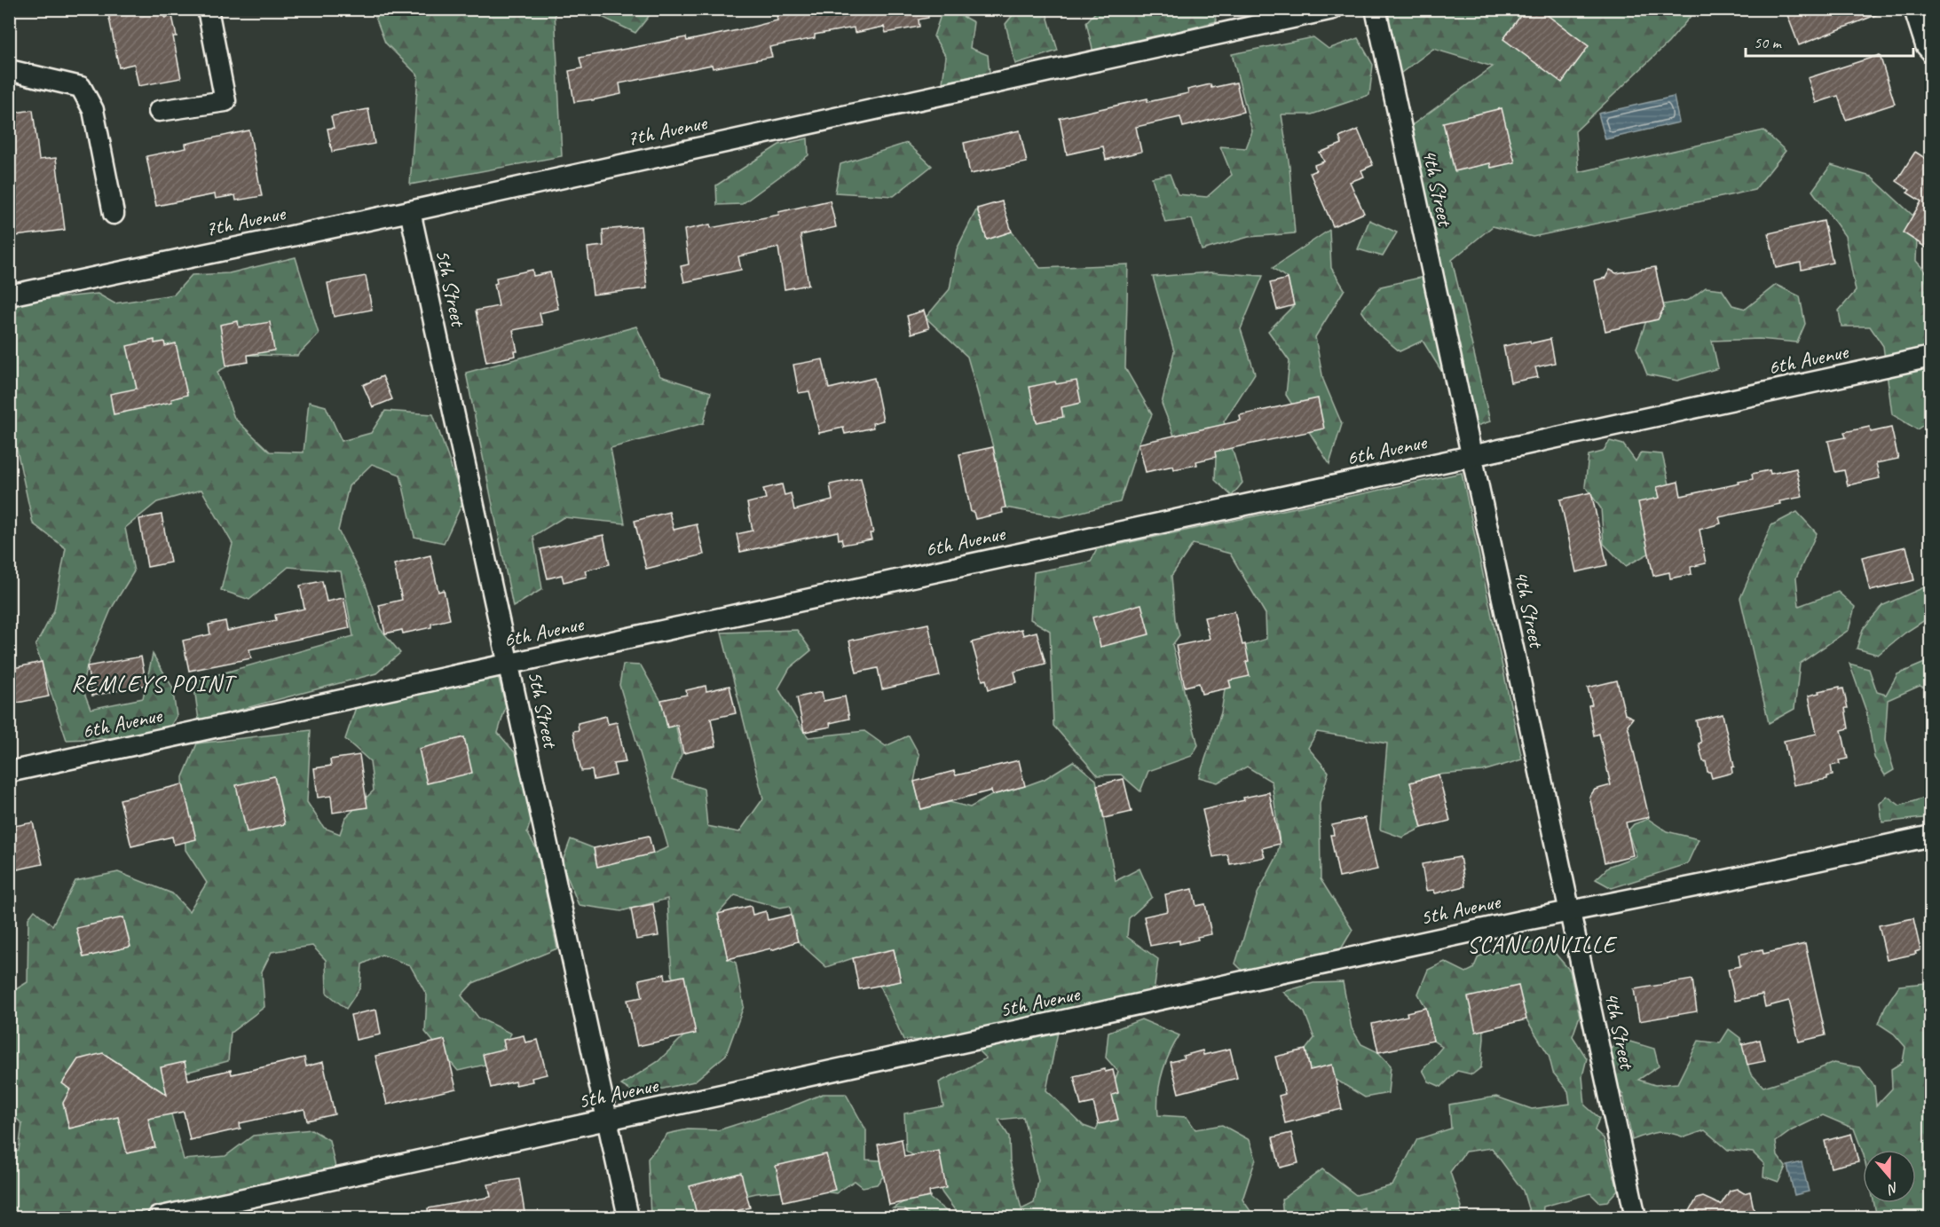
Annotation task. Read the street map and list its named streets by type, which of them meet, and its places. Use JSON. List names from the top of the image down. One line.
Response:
{"streets":{"street":["7th Avenue","4th Street","5th Street","6th Avenue","5th Avenue"]},"crossings":[["7th Avenue","5th Street"],["4th Street","6th Avenue"],["4th Street","5th Avenue"],["5th Street","6th Avenue"],["5th Street","5th Avenue"]],"districts":["REMLEYS POINT","SCANLONVILLE"],"scale_bar":"50 m","north":"bottom"}
